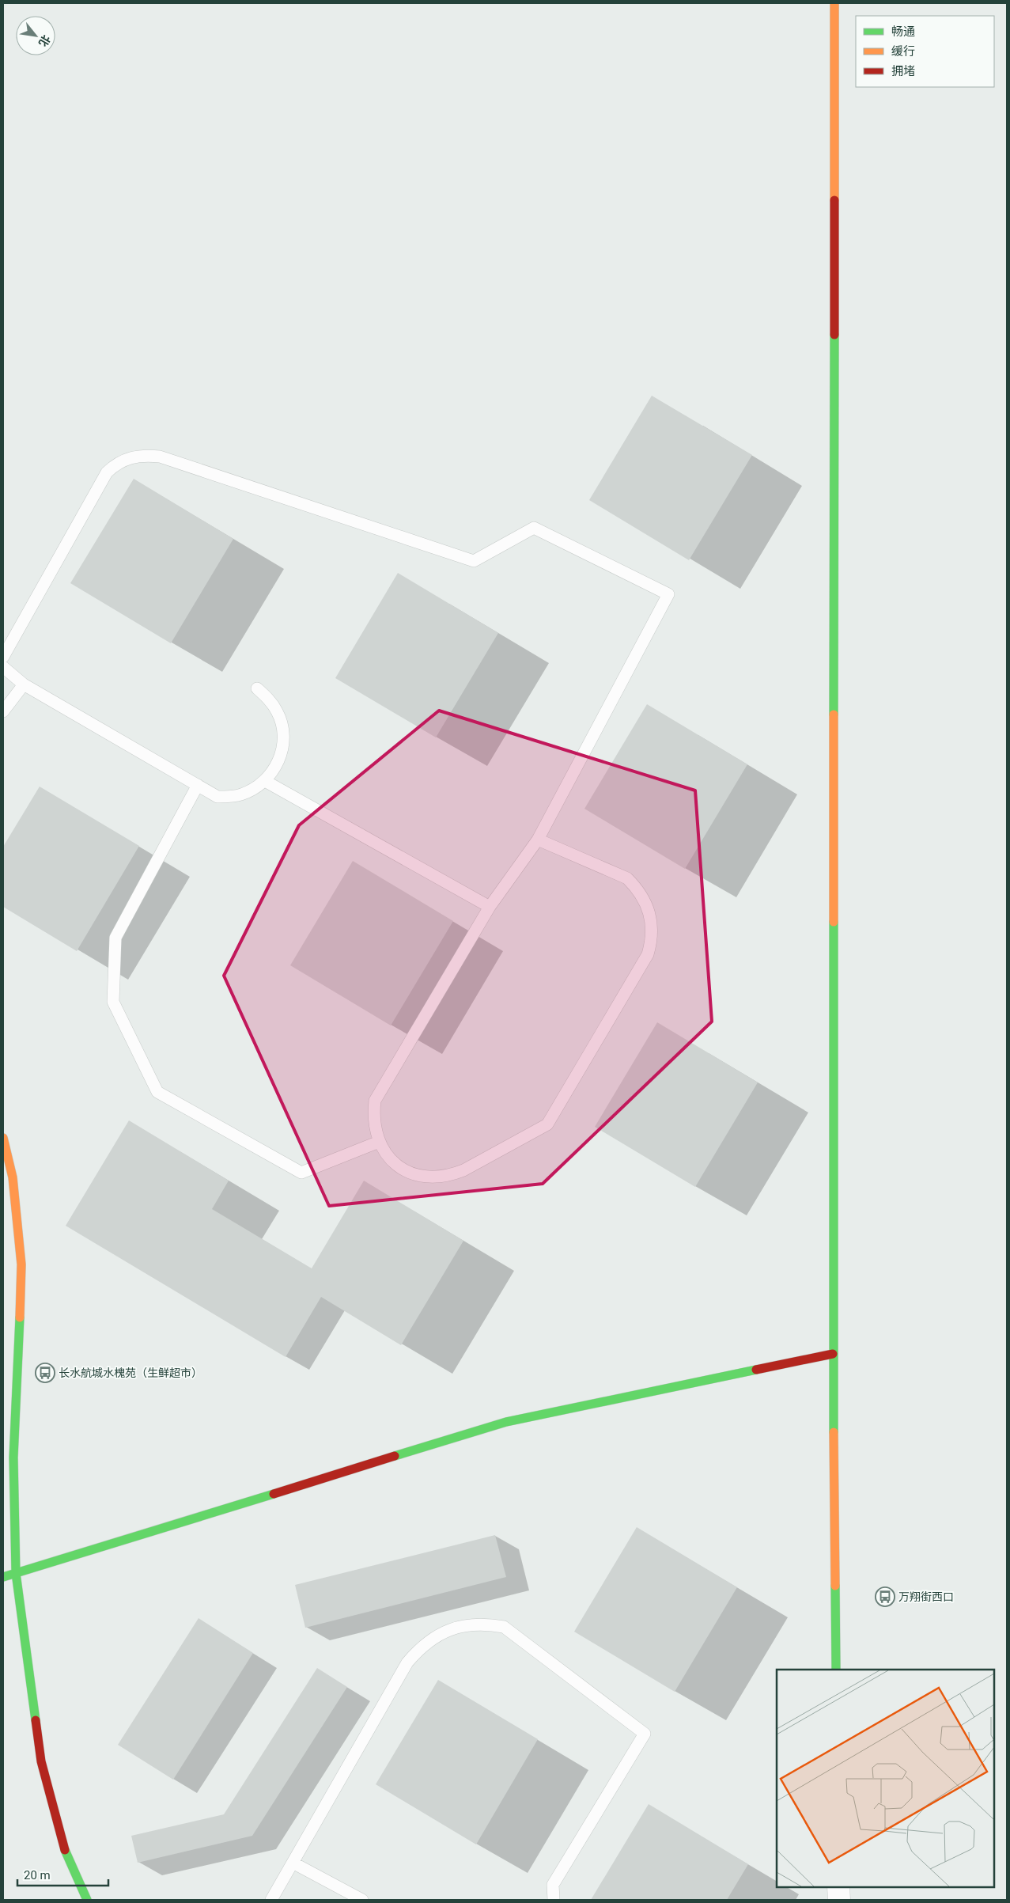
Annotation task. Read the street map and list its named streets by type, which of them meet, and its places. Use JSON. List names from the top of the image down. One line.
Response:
{"places":{"bus stop":["长水航城水槐苑（生鲜超市）","万翔街西口"]},"legend":["畅通","缓行","拥堵"],"scale_bar":"20 m","north":"bottom right"}
